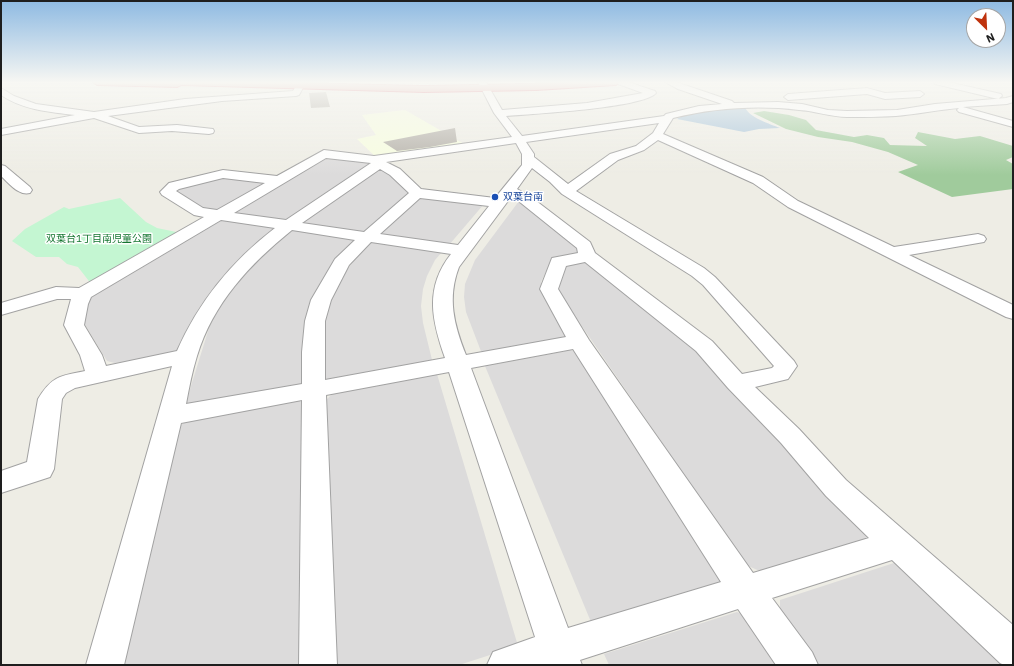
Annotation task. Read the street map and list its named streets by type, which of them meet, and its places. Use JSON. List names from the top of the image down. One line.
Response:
{"parks":["双葉台1丁目南児童公園"],"places":["双葉台南"],"north":"bottom right"}
